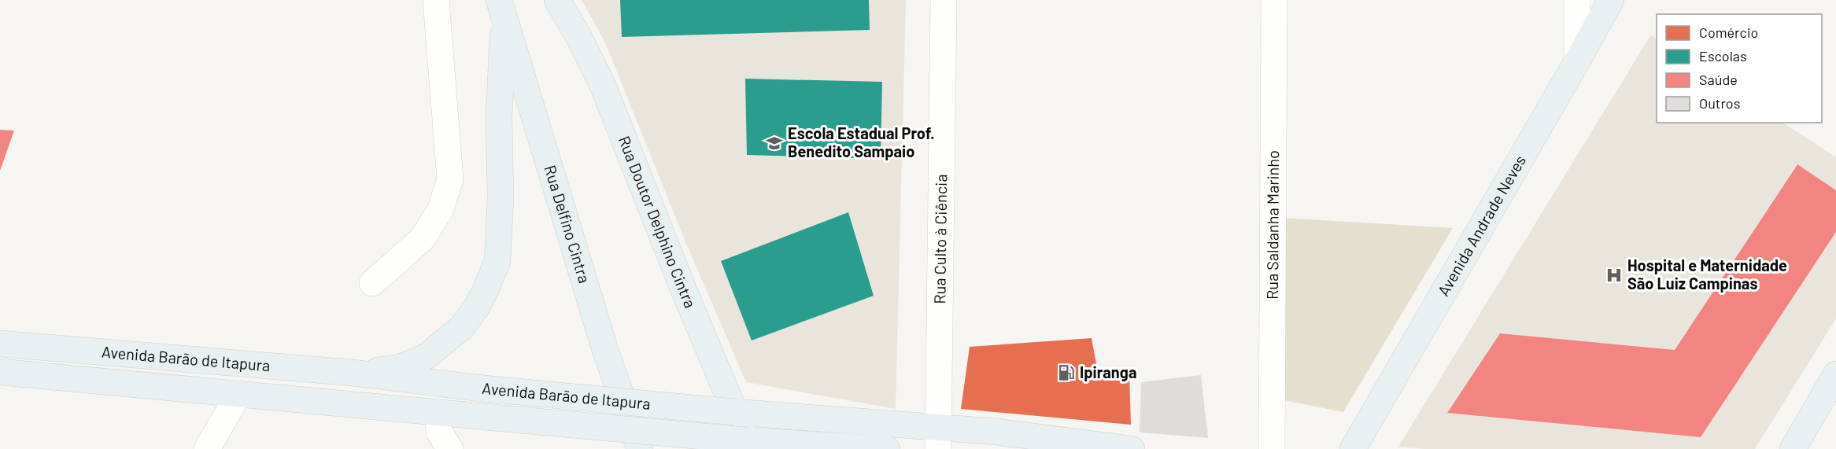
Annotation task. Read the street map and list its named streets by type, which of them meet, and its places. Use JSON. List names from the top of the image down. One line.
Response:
{"streets":{"main road":["Rua Doutor Delphino Cintra","Rua Delfino Cintra","Avenida Andrade Neves","Avenida Barão de Itapura"],"street":["Rua Saldanha Marinho","Rua Culto à Ciência"]},"crossings":[["Rua Doutor Delphino Cintra","Avenida Barão de Itapura"],["Rua Culto à Ciência","Avenida Barão de Itapura"]],"places":{"school or university":["Escola Estadual Prof. Benedito Sampaio"],"hospital":["Hospital e Maternidade São Luiz Campinas"],"fuel station":["Ipiranga"]},"legend":["Comércio","Escolas","Saúde","Outros"]}
